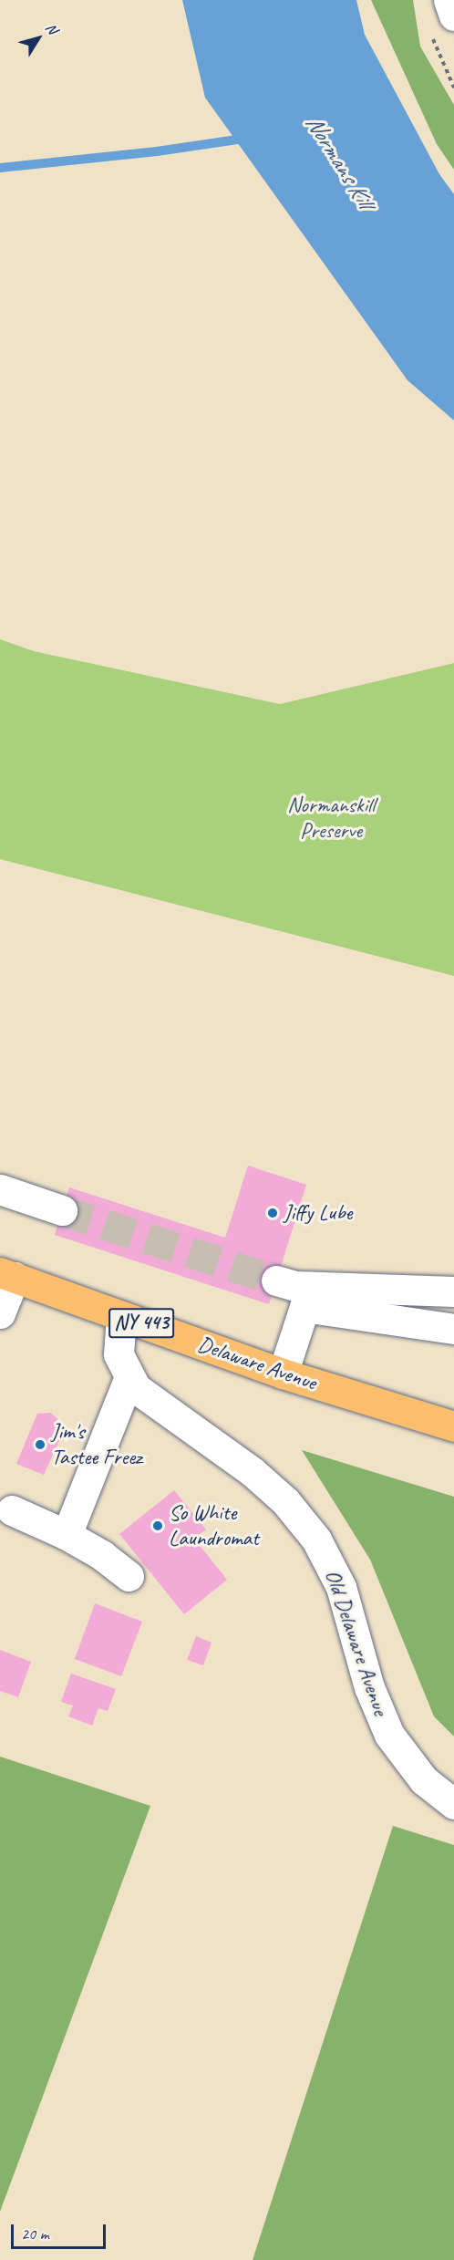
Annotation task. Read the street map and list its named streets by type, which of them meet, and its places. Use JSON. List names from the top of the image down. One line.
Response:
{"streets":{"main road":["NY 443","Delaware Avenue"],"street":["Old Delaware Avenue"]},"crossings":[["Delaware Avenue","Old Delaware Avenue"]],"water":["Normans Kill"],"parks":["Normanskill Preserve"],"places":["Jiffy Lube","Jim's Tastee Freez","So White Laundromat"],"scale_bar":"20 m","north":"top right"}
